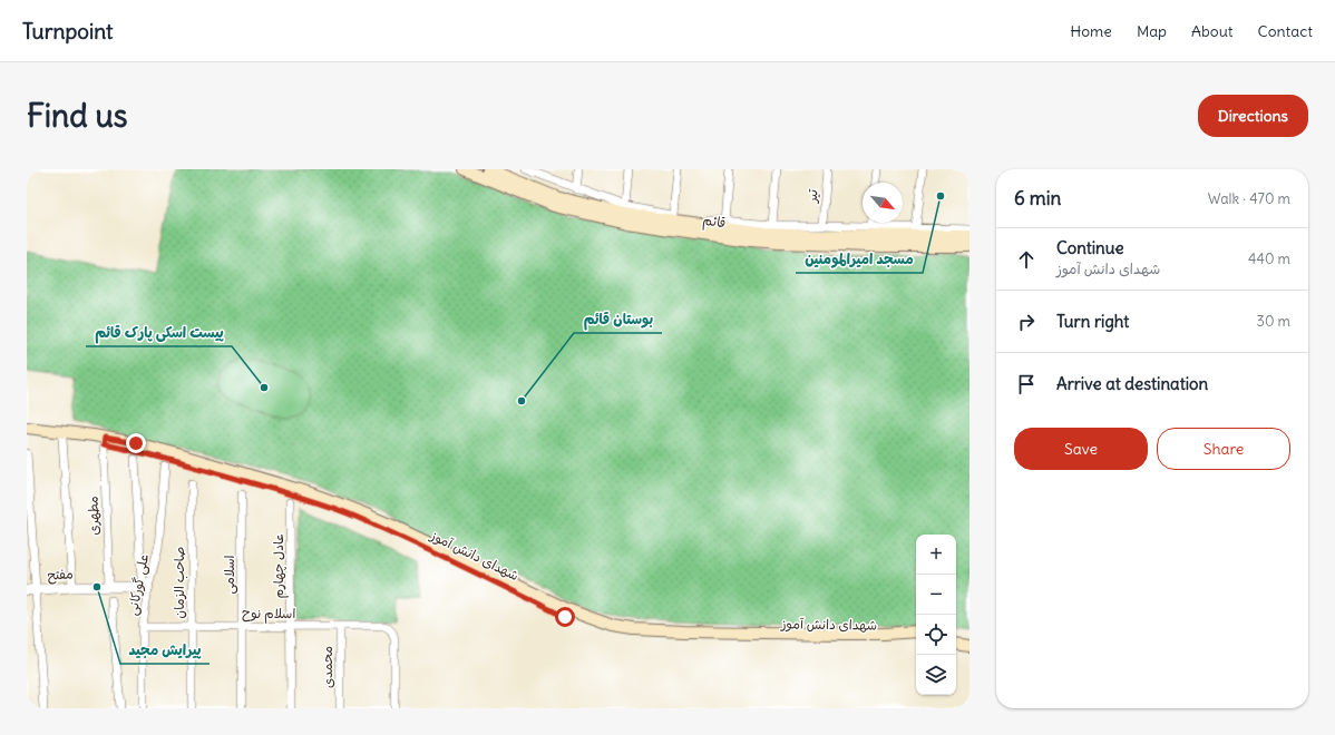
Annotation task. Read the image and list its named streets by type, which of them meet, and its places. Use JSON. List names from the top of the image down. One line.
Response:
{"streets":{"main road":["قائم","شهدای دانش آموز"],"street":["تیر","مطهری","عادل چهارم","مفتح","اسلامی","صاحب الزمان","علی گورکانی","اسلام نوح","محمدی"]},"crossings":[["مطهری","شهدای دانش آموز"],["مطهری","مفتح"],["عادل چهارم","اسلام نوح"],["مفتح","علی گورکانی"],["اسلامی","اسلام نوح"],["صاحب الزمان","اسلام نوح"],["علی گورکانی","اسلام نوح"],["اسلام نوح","محمدی"]],"places":["مسجد امیرالمومنین","پیست اسکی پارک قائم","بوستان قائم","پیرایش مجید"],"north":"bottom right","page":{"header":"Turnpoint","nav":["Home","Map","About","Contact"],"buttons":["Directions",["Save","Share"]],"title":"Find us","heading":["6 min","Walk · 470 m"],"list":[["Continue","شهدای دانش آموز","440 m"],["Turn right","30 m"],"Arrive at destination"],"map_buttons":["+","−"]}}
